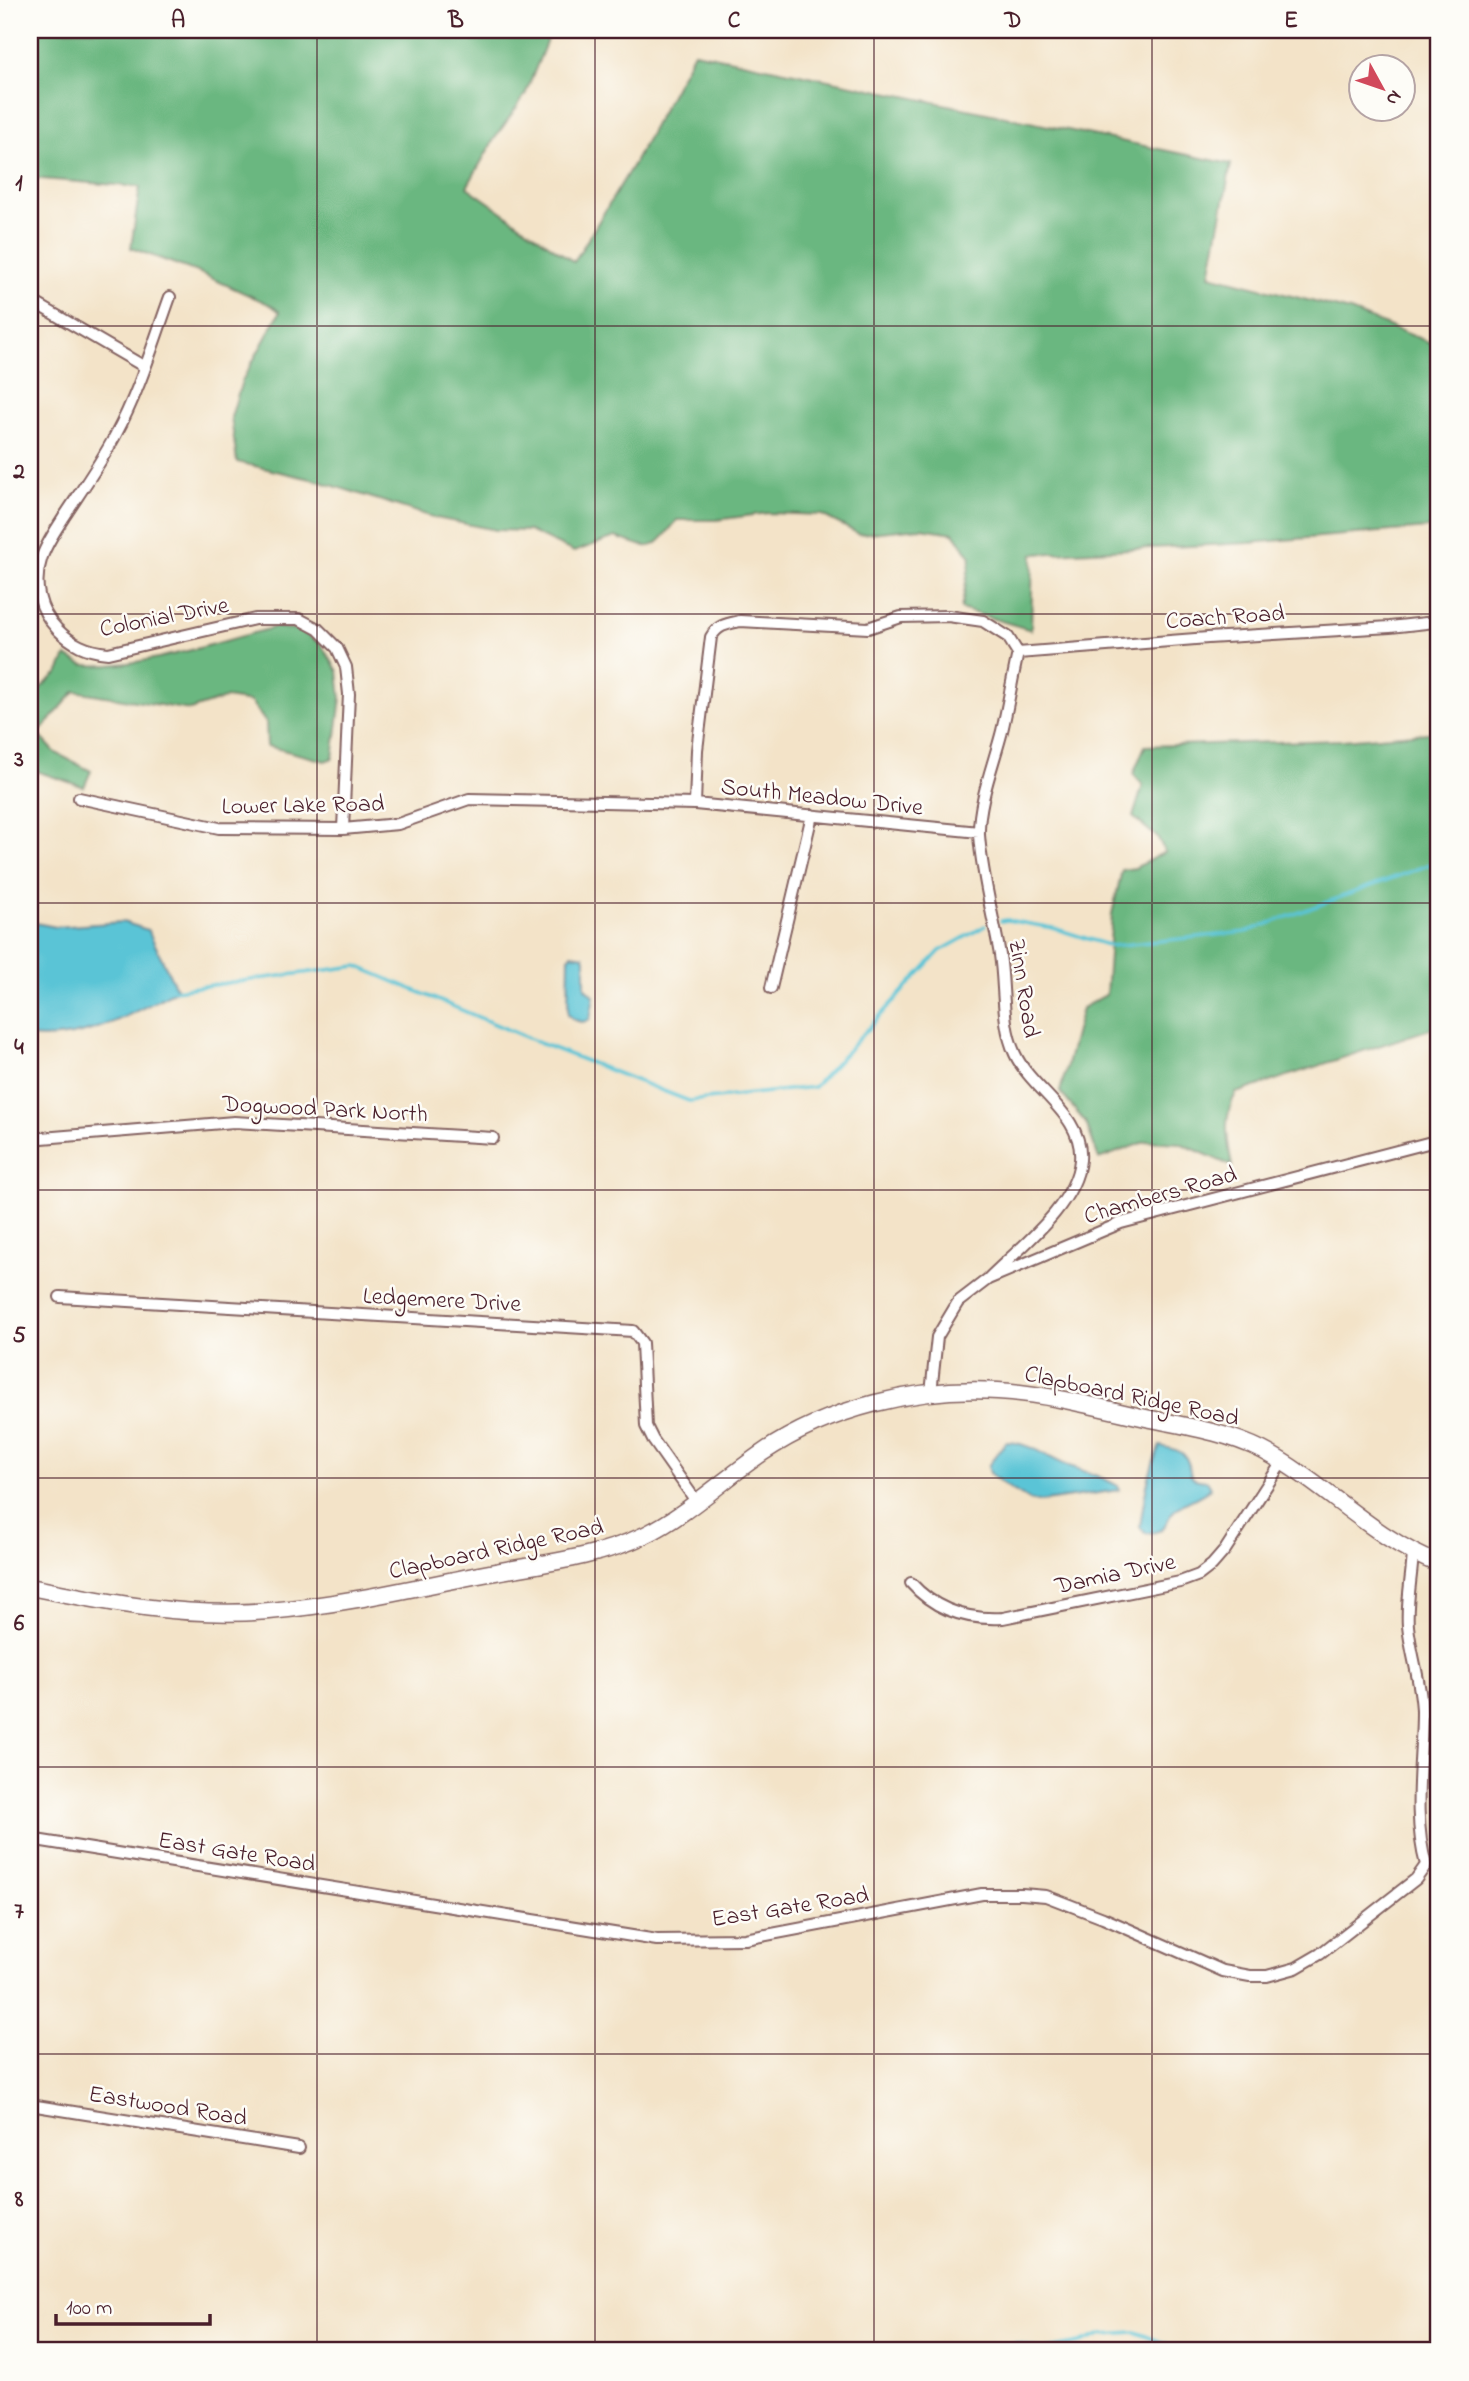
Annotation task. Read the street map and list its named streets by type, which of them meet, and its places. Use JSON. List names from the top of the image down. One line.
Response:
{"streets":{"main road":["Clapboard Ridge Road"],"street":["Colonial Drive","Coach Road","South Meadow Drive","Lower Lake Road","Zinn Road","Dogwood Park North","Chambers Road","Ledgemere Drive","Damia Drive","East Gate Road","Eastwood Road"]},"crossings":[["Colonial Drive","Lower Lake Road"],["Coach Road","South Meadow Drive"],["Coach Road","Zinn Road"],["South Meadow Drive","Lower Lake Road"],["South Meadow Drive","Zinn Road"],["Zinn Road","Chambers Road"],["Chambers Road","Clapboard Ridge Road"],["Ledgemere Drive","Clapboard Ridge Road"],["Clapboard Ridge Road","Damia Drive"]],"scale_bar":"100 m","north":"bottom right","grid":{"columns":["A","B","C","D","E"],"rows":["1","2","3","4","5","6","7","8"]}}
